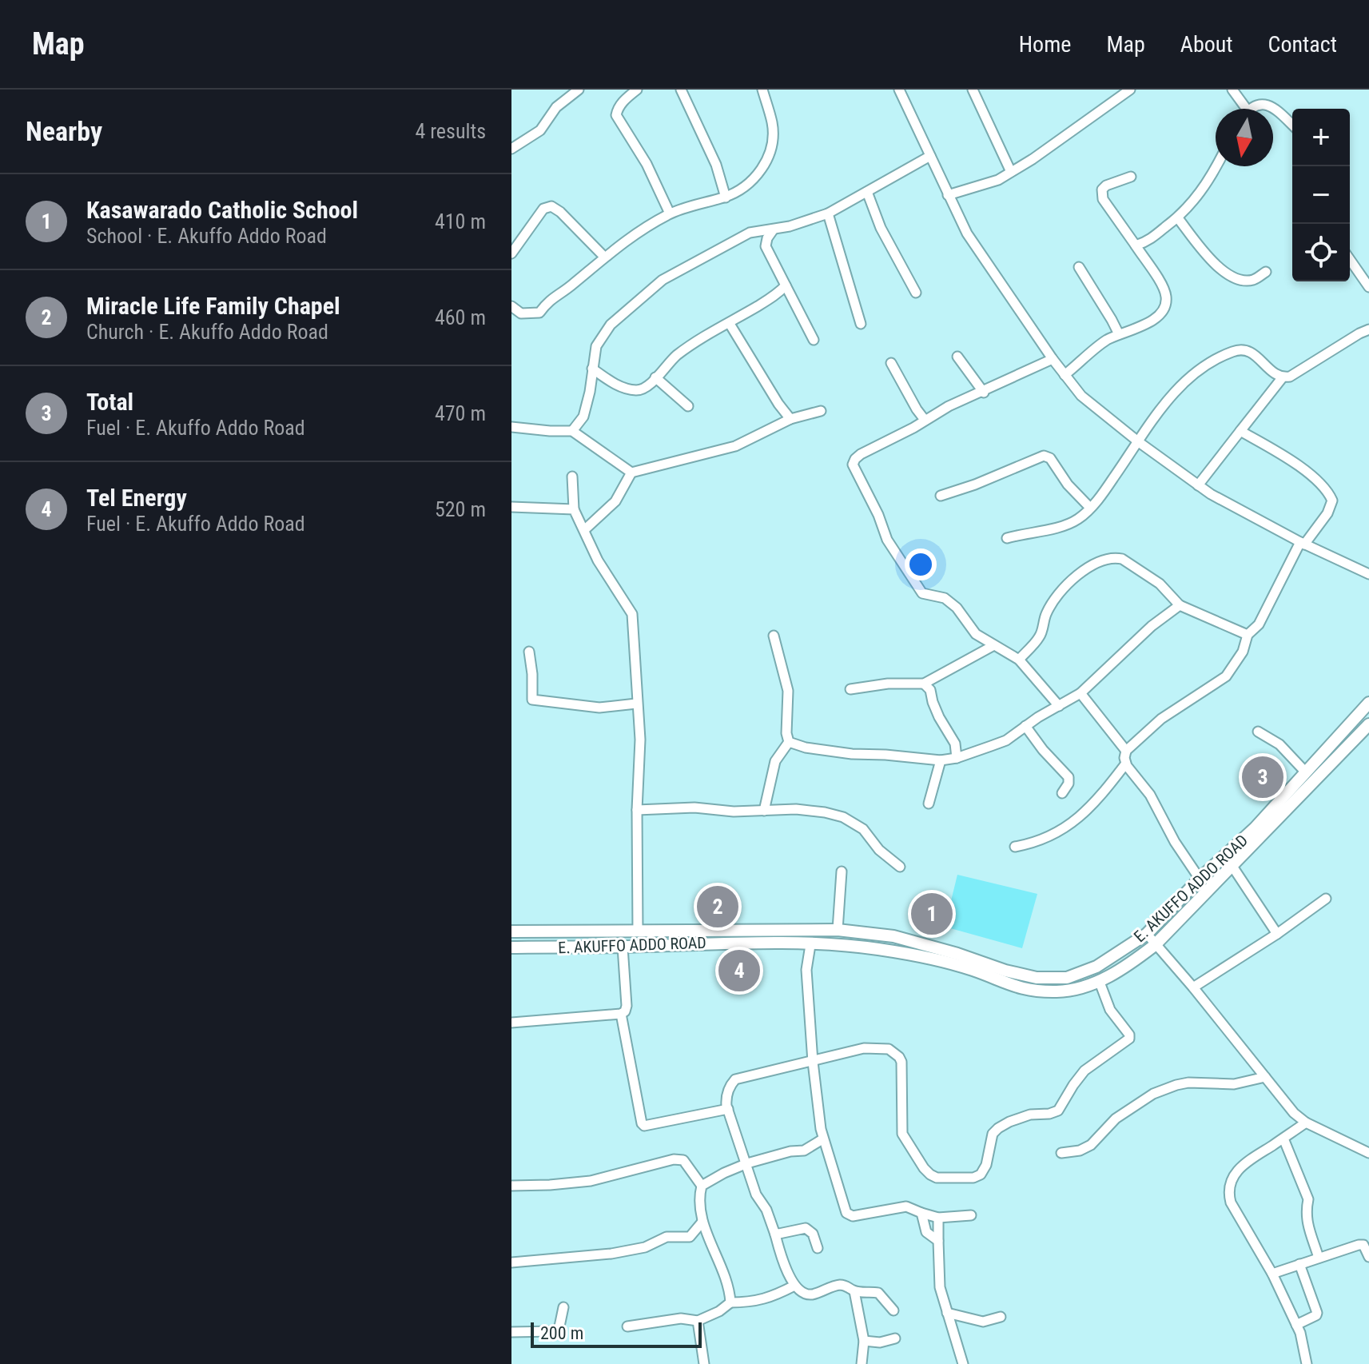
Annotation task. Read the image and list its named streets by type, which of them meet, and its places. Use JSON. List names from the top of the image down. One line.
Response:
{"streets":{"main road":["E. AKUFFO ADDO ROAD"]},"scale_bar":"200 m","north":"bottom","page":{"header":"Map","nav":["Home","Map","About","Contact"],"heading":["Nearby","4 results"],"map_buttons":["+","−"],"list":[{"mark":"1","name":"Kasawarado Catholic School","note":"School · E. Akuffo Addo Road","value":"410 m"},{"mark":"2","name":"Miracle Life Family Chapel","note":"Church · E. Akuffo Addo Road","value":"460 m"},{"mark":"3","name":"Total","note":"Fuel · E. Akuffo Addo Road","value":"470 m"},{"mark":"4","name":"Tel Energy","note":"Fuel · E. Akuffo Addo Road","value":"520 m"}],"pins":["3","2","1","4"],"scale":"200 m"}}
